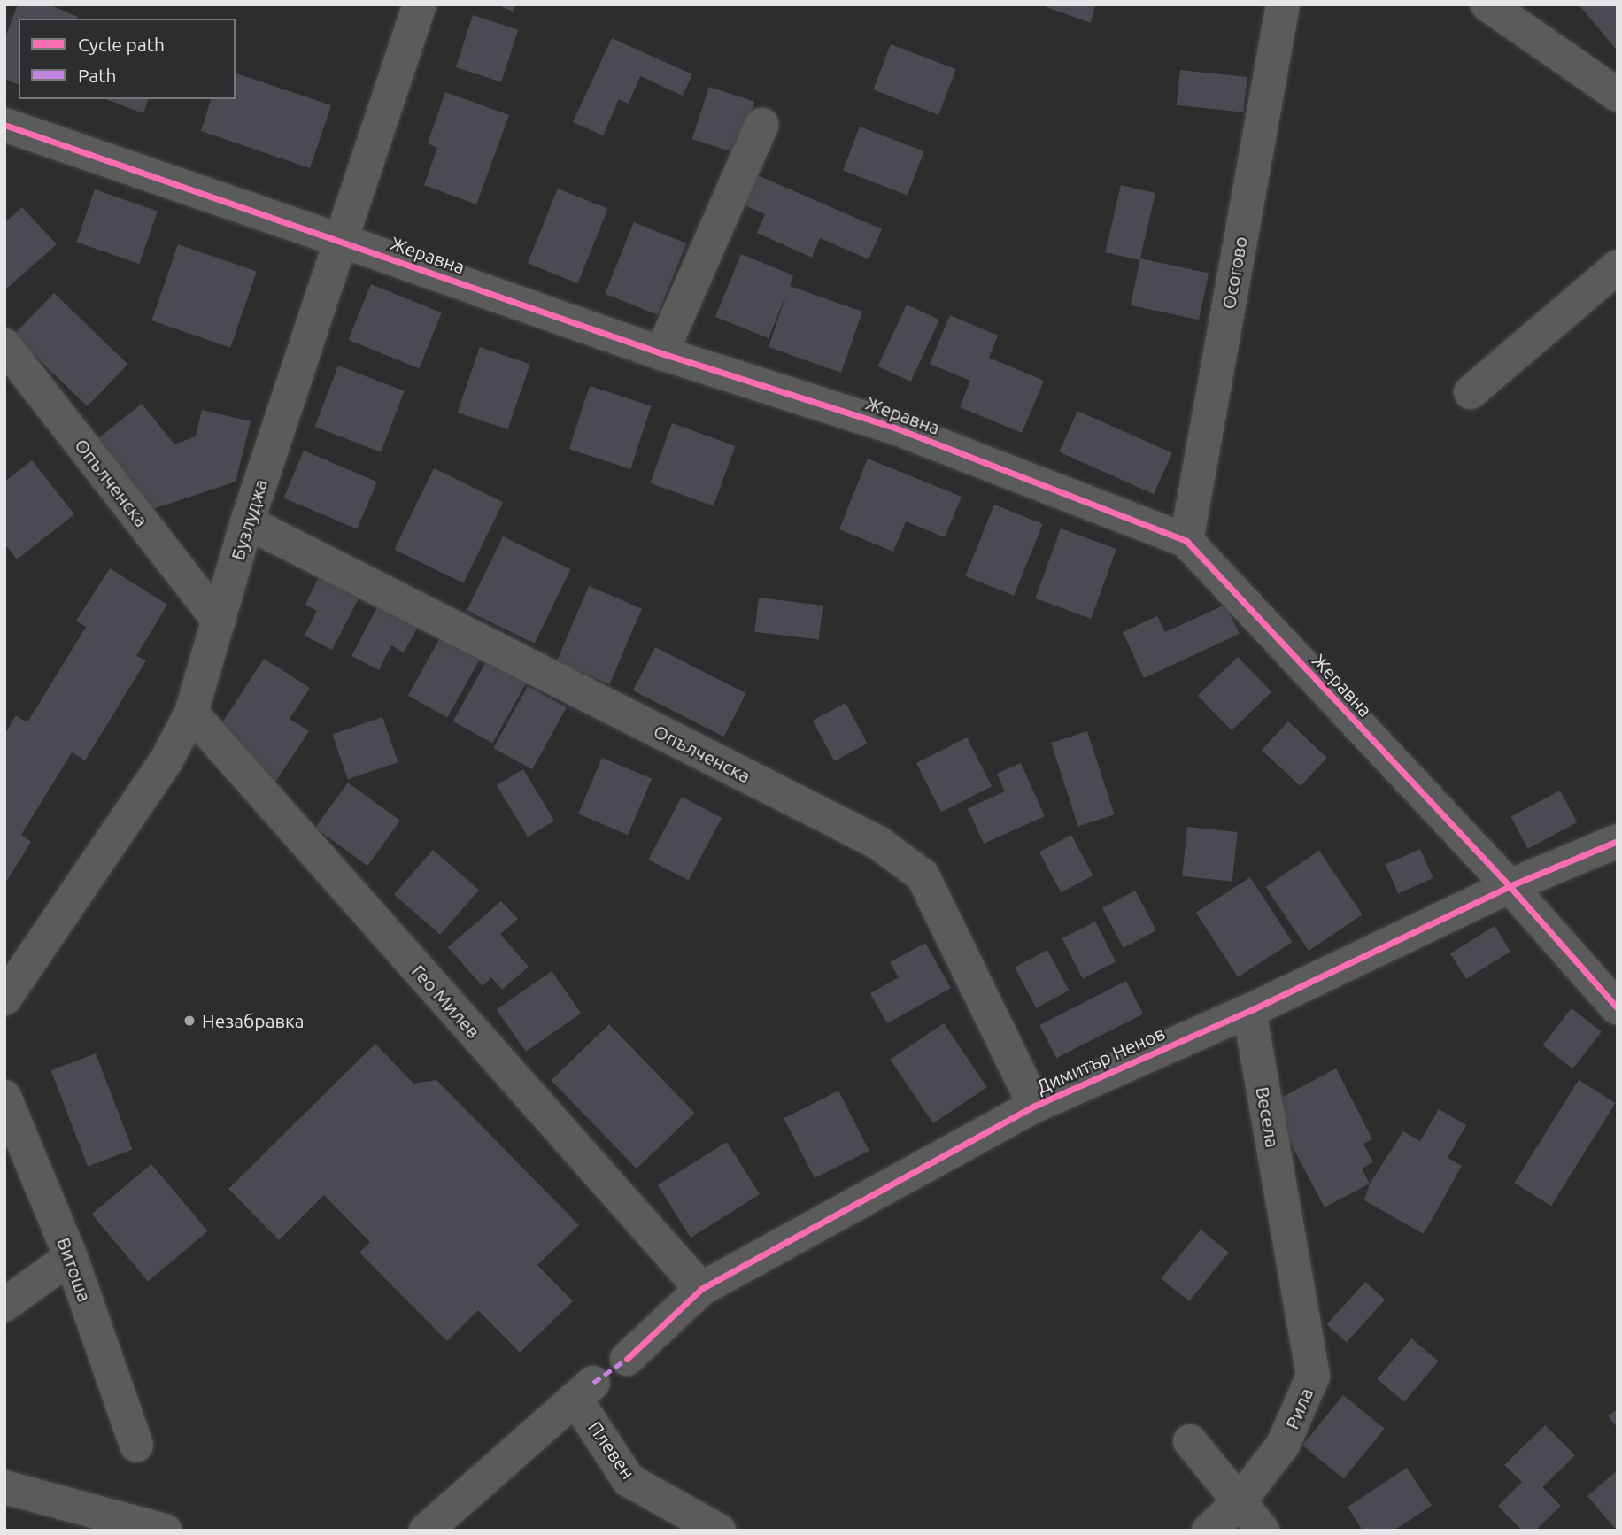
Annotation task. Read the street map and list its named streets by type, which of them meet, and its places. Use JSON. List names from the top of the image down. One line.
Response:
{"streets":{"street":["Жеравна","Осогово","Опълченска","Бузлуджа","Гео Милев","Димитър Ненов","Весела","Витоша","Рила","Плевен"]},"crossings":[["Жеравна","Осогово"],["Жеравна","Бузлуджа"],["Жеравна","Димитър Ненов"],["Опълченска","Бузлуджа"],["Опълченска","Димитър Ненов"],["Бузлуджа","Гео Милев"],["Гео Милев","Димитър Ненов"],["Димитър Ненов","Весела"],["Весела","Рила"]],"places":["Незабравка"],"legend":["Cycle path","Path"]}
